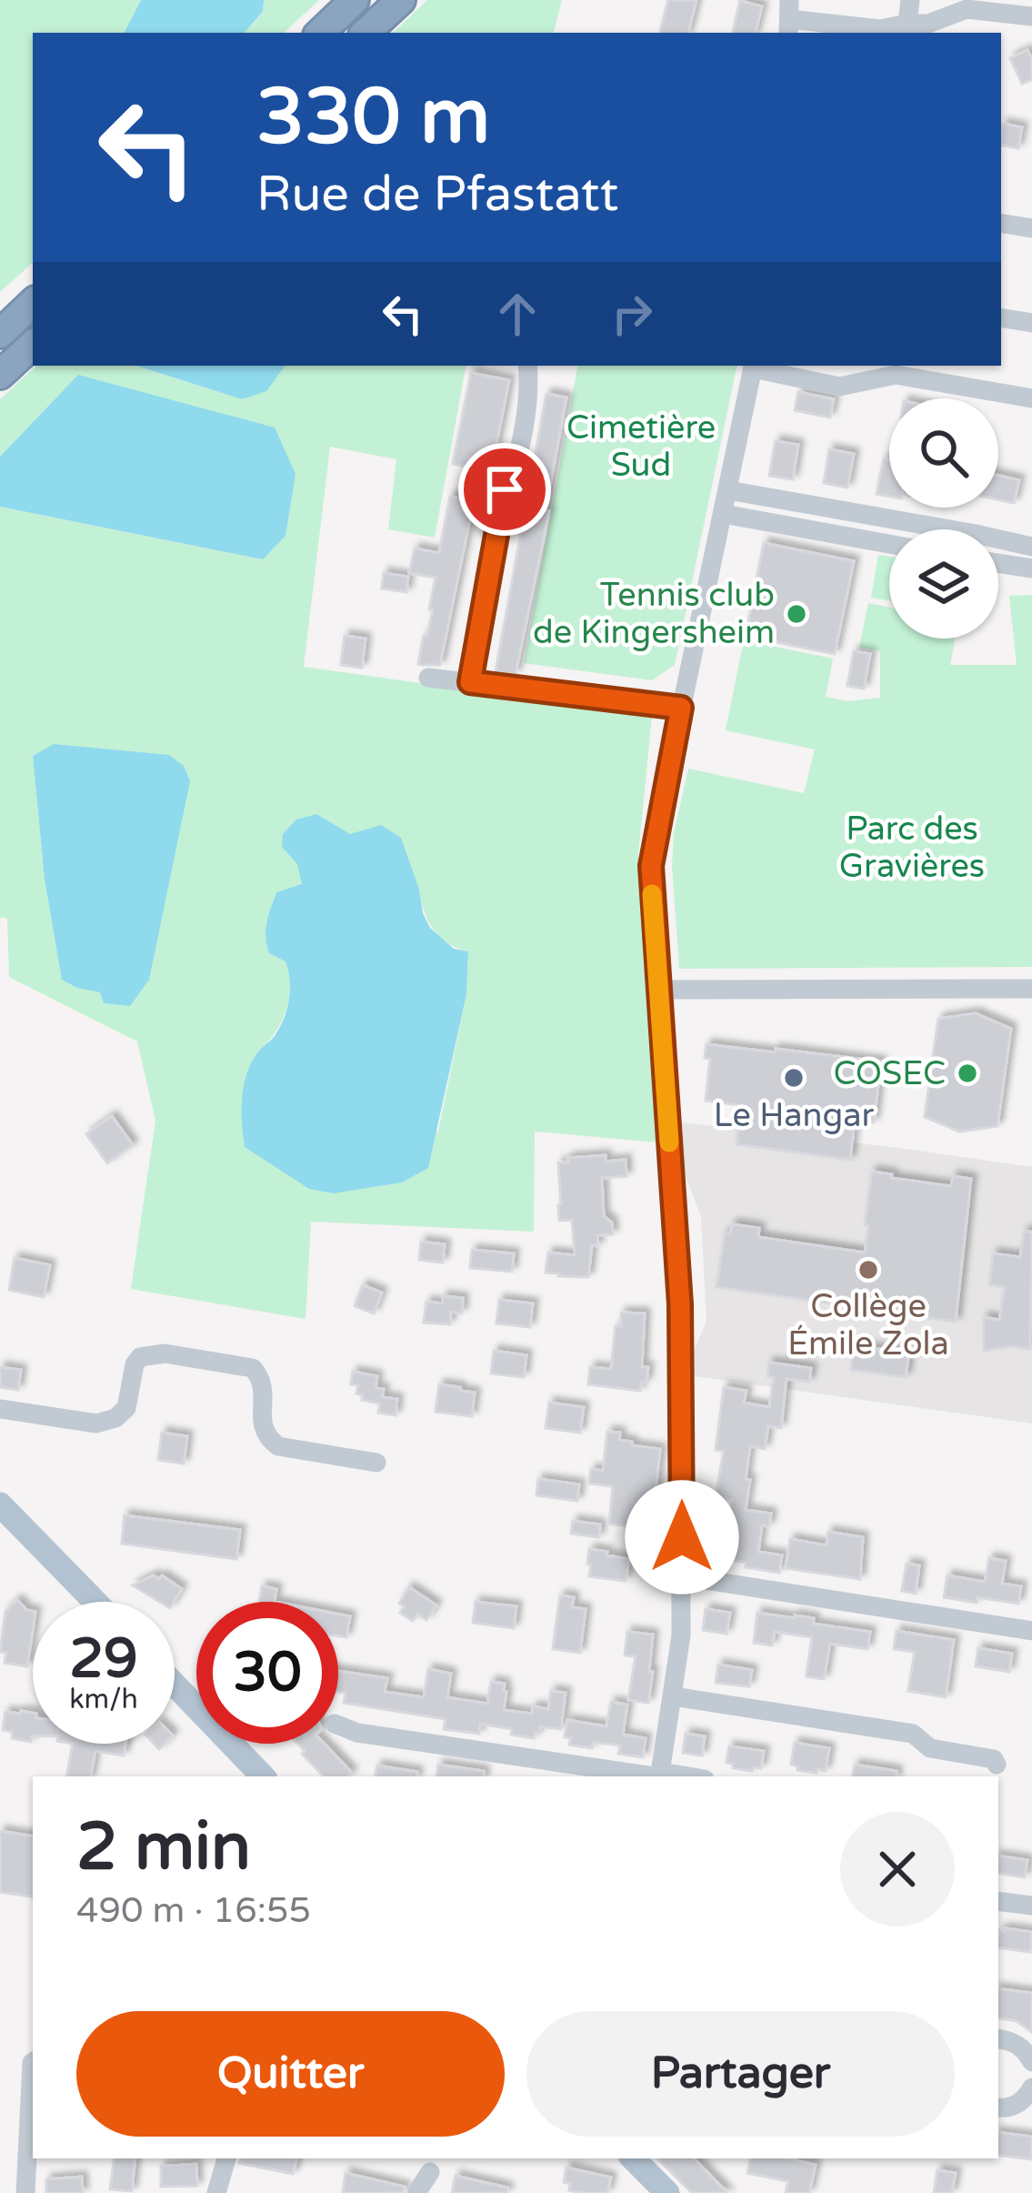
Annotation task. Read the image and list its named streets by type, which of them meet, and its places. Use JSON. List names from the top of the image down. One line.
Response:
{"parks":["Cimetière Sud","Parc des Gravières"],"places":["Tennis club de Kingersheim","COSEC","Le Hangar","Collège Émile Zola"],"page":{"turn":["330 m","Rue de Pfastatt"],"speed":"29 km/h","limit":"30","heading":["2 min","490 m · 16:55"],"buttons":["Quitter","Partager"]}}
